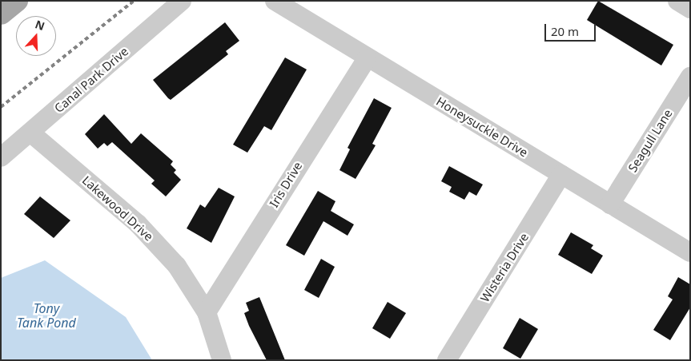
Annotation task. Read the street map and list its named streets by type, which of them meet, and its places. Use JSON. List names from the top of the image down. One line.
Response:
{"streets":{"street":["Canal Park Drive","Honeysuckle Drive","Seagull Lane","Iris Drive","Lakewood Drive","Wisteria Drive"]},"crossings":[["Canal Park Drive","Lakewood Drive"],["Honeysuckle Drive","Seagull Lane"],["Honeysuckle Drive","Iris Drive"],["Honeysuckle Drive","Wisteria Drive"],["Iris Drive","Lakewood Drive"]],"water":["Tony Tank Pond"],"scale_bar":"20 m","north":"top"}
